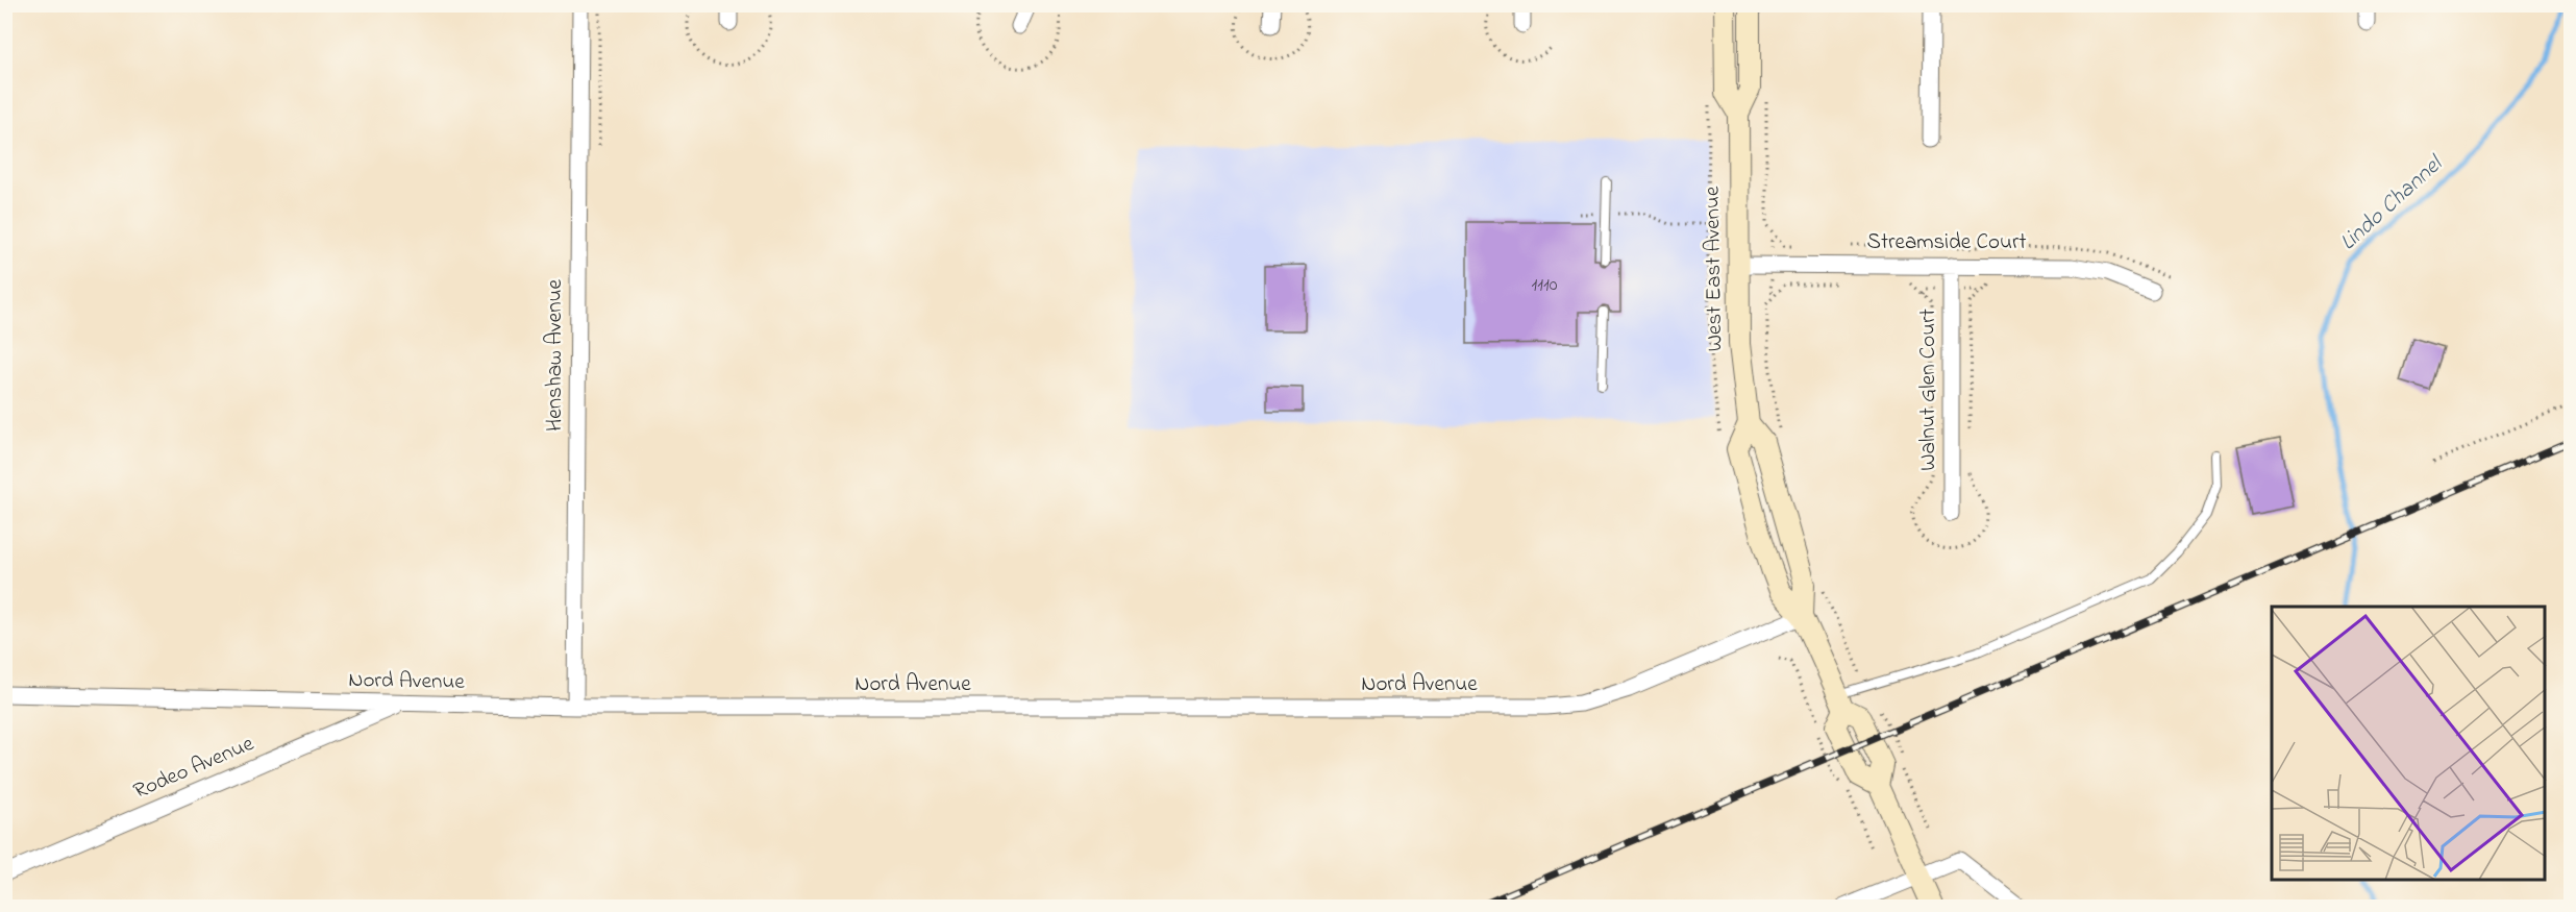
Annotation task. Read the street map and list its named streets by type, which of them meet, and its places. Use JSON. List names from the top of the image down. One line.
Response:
{"streets":{"main road":["West East Avenue"],"street":["Streamside Court","Henshaw Avenue","Walnut Glen Court","Nord Avenue","Rodeo Avenue"]},"crossings":[["Streamside Court","West East Avenue"],["Streamside Court","Walnut Glen Court"],["West East Avenue","Nord Avenue"],["Henshaw Avenue","Nord Avenue"],["Nord Avenue","Rodeo Avenue"]],"water":["Lindo Channel"],"house_numbers":["1110"]}
